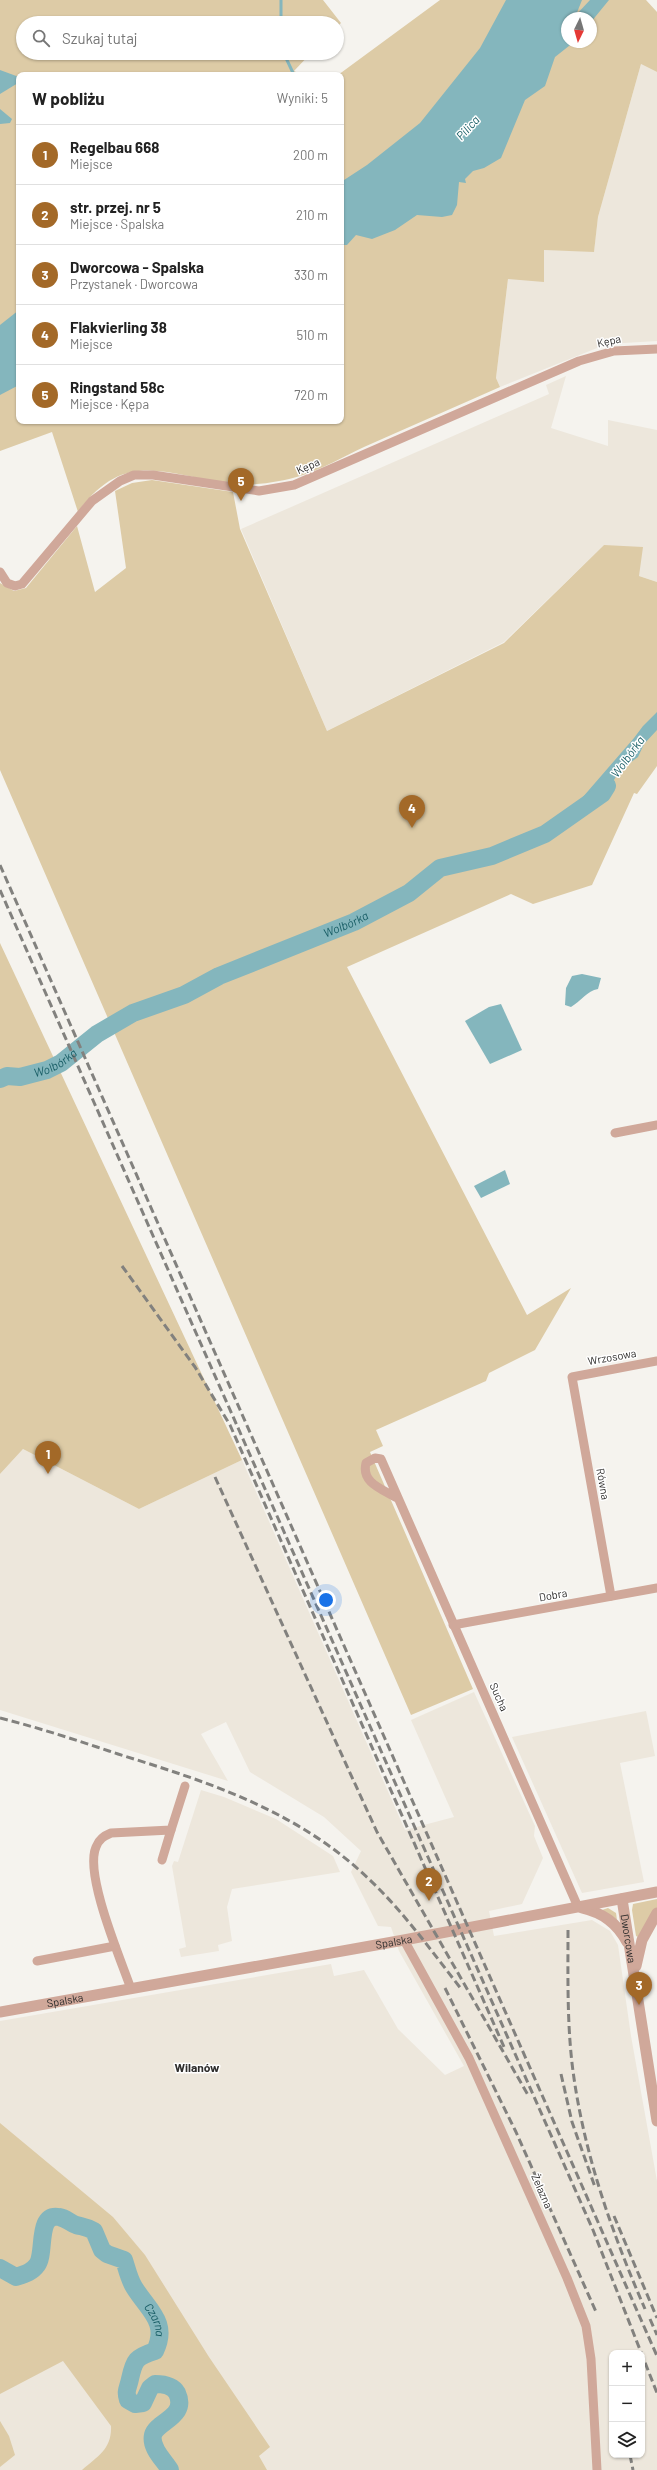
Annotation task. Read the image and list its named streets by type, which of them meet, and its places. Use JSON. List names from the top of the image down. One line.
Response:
{"streets":{"street":["Kępa","Wrzosowa","Równa","Dobra","Sucha","Dworcowa","Spalska","Żelazna"]},"crossings":[["Wrzosowa","Równa"],["Równa","Dobra"],["Dobra","Sucha"],["Sucha","Spalska"],["Dworcowa","Spalska"],["Spalska","Żelazna"]],"districts":["Wilanów"],"water":["Pilica","Wolbórka","Czarna"],"north":"bottom","page":{"search":"Szukaj tutaj","heading":["W pobliżu","Wyniki: 5"],"list":[{"mark":"1","name":"Regelbau 668","note":"Miejsce","value":"200 m"},{"mark":"2","name":"str. przej. nr 5","note":"Miejsce · Spalska","value":"210 m"},{"mark":"3","name":"Dworcowa - Spalska","note":"Przystanek · Dworcowa","value":"330 m"},{"mark":"4","name":"Flakvierling 38","note":"Miejsce","value":"510 m"},{"mark":"5","name":"Ringstand 58c","note":"Miejsce · Kępa","value":"720 m"}],"pins":["5","4","1","2","3"],"map_buttons":["+","−"]}}
